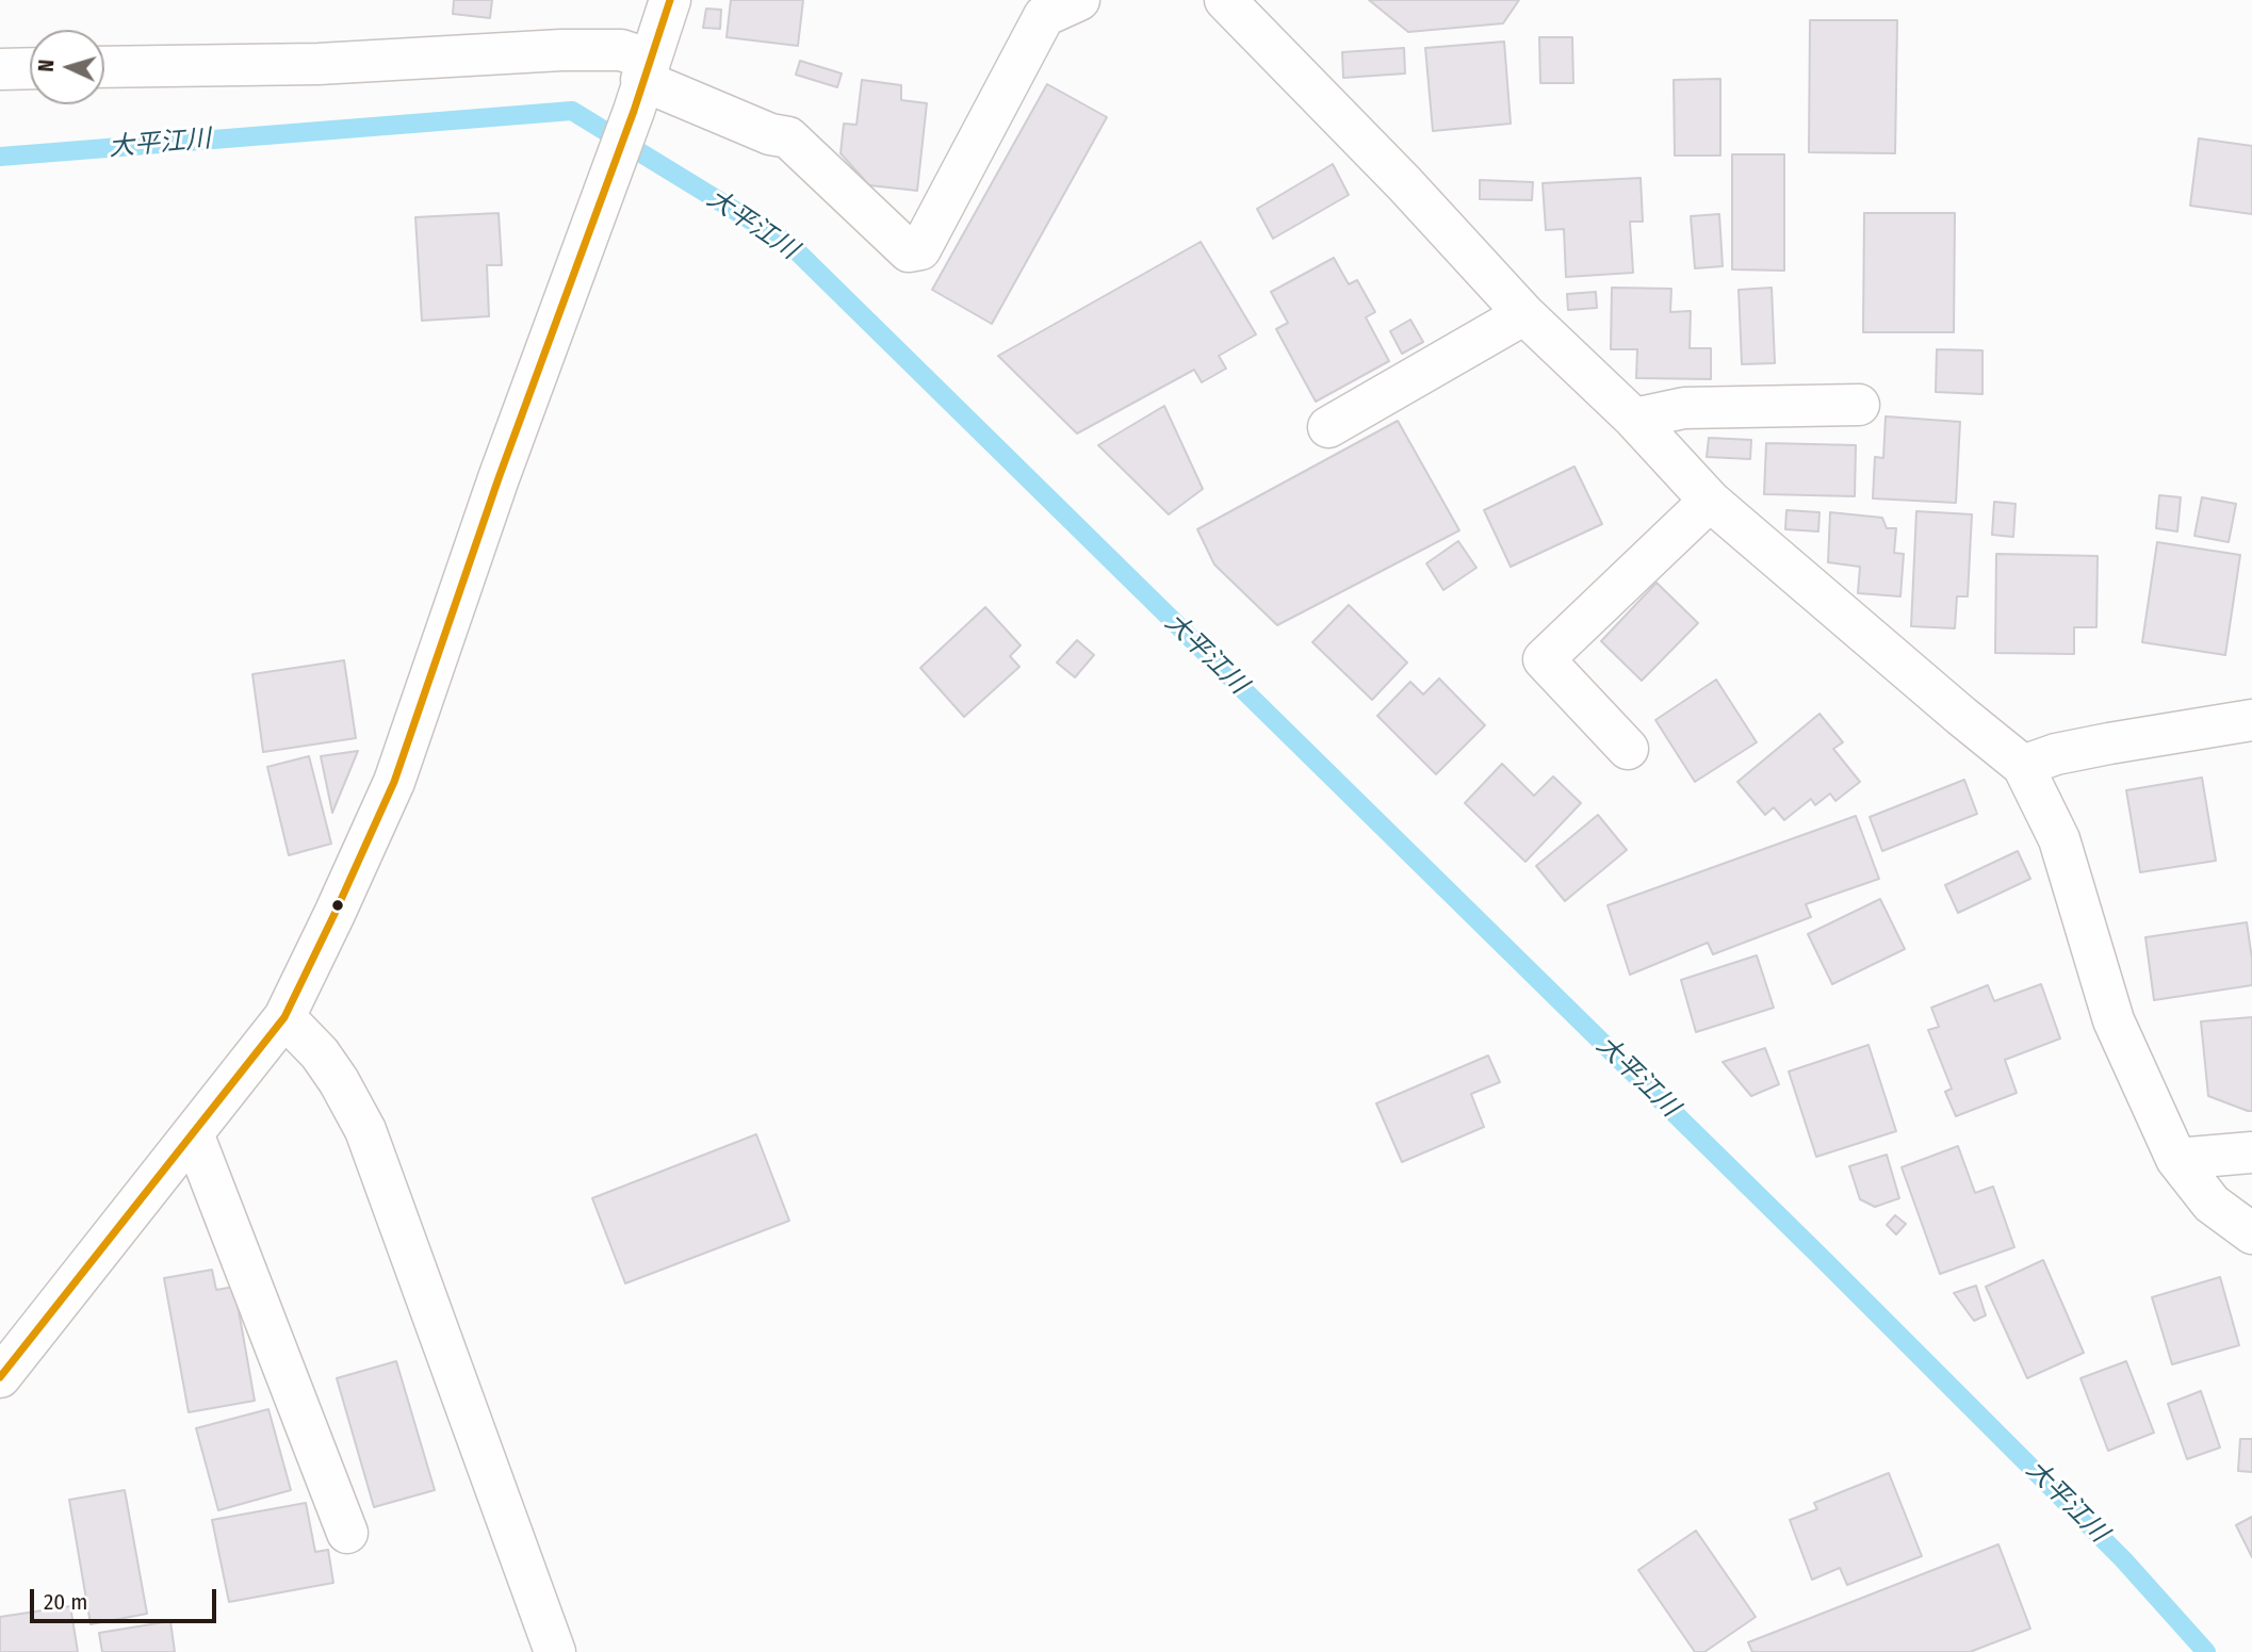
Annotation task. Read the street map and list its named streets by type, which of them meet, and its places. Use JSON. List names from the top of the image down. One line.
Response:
{"water":["大平江川"],"scale_bar":"20 m","north":"left"}
